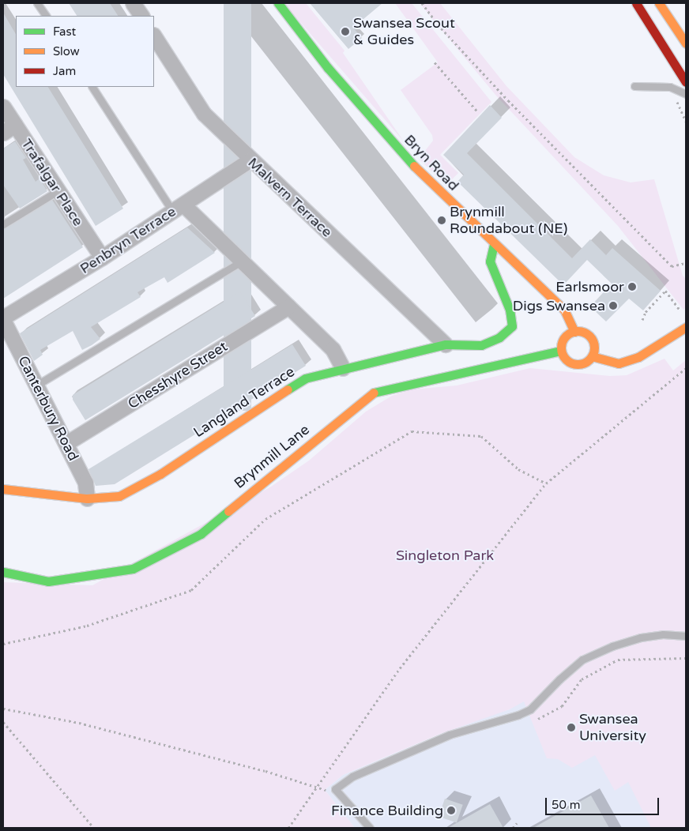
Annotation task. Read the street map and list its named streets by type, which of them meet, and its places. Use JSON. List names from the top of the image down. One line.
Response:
{"streets":{"street":["Bryn Road","Trafalgar Place","Malvern Terrace","Penbryn Terrace","Chesshyre Street","Langland Terrace","Canterbury Road","Brynmill Lane"]},"crossings":[["Bryn Road","Langland Terrace"],["Bryn Road","Brynmill Lane"],["Trafalgar Place","Penbryn Terrace"],["Malvern Terrace","Penbryn Terrace"],["Malvern Terrace","Langland Terrace"],["Penbryn Terrace","Canterbury Road"],["Chesshyre Street","Canterbury Road"],["Langland Terrace","Canterbury Road"]],"parks":["Singleton Park"],"places":["Swansea Scout & Guides","Brynmill Roundabout (NE)","Earlsmoor","Digs Swansea","Swansea University","Finance Building"],"legend":["Fast","Slow","Jam"],"scale_bar":"50 m"}
